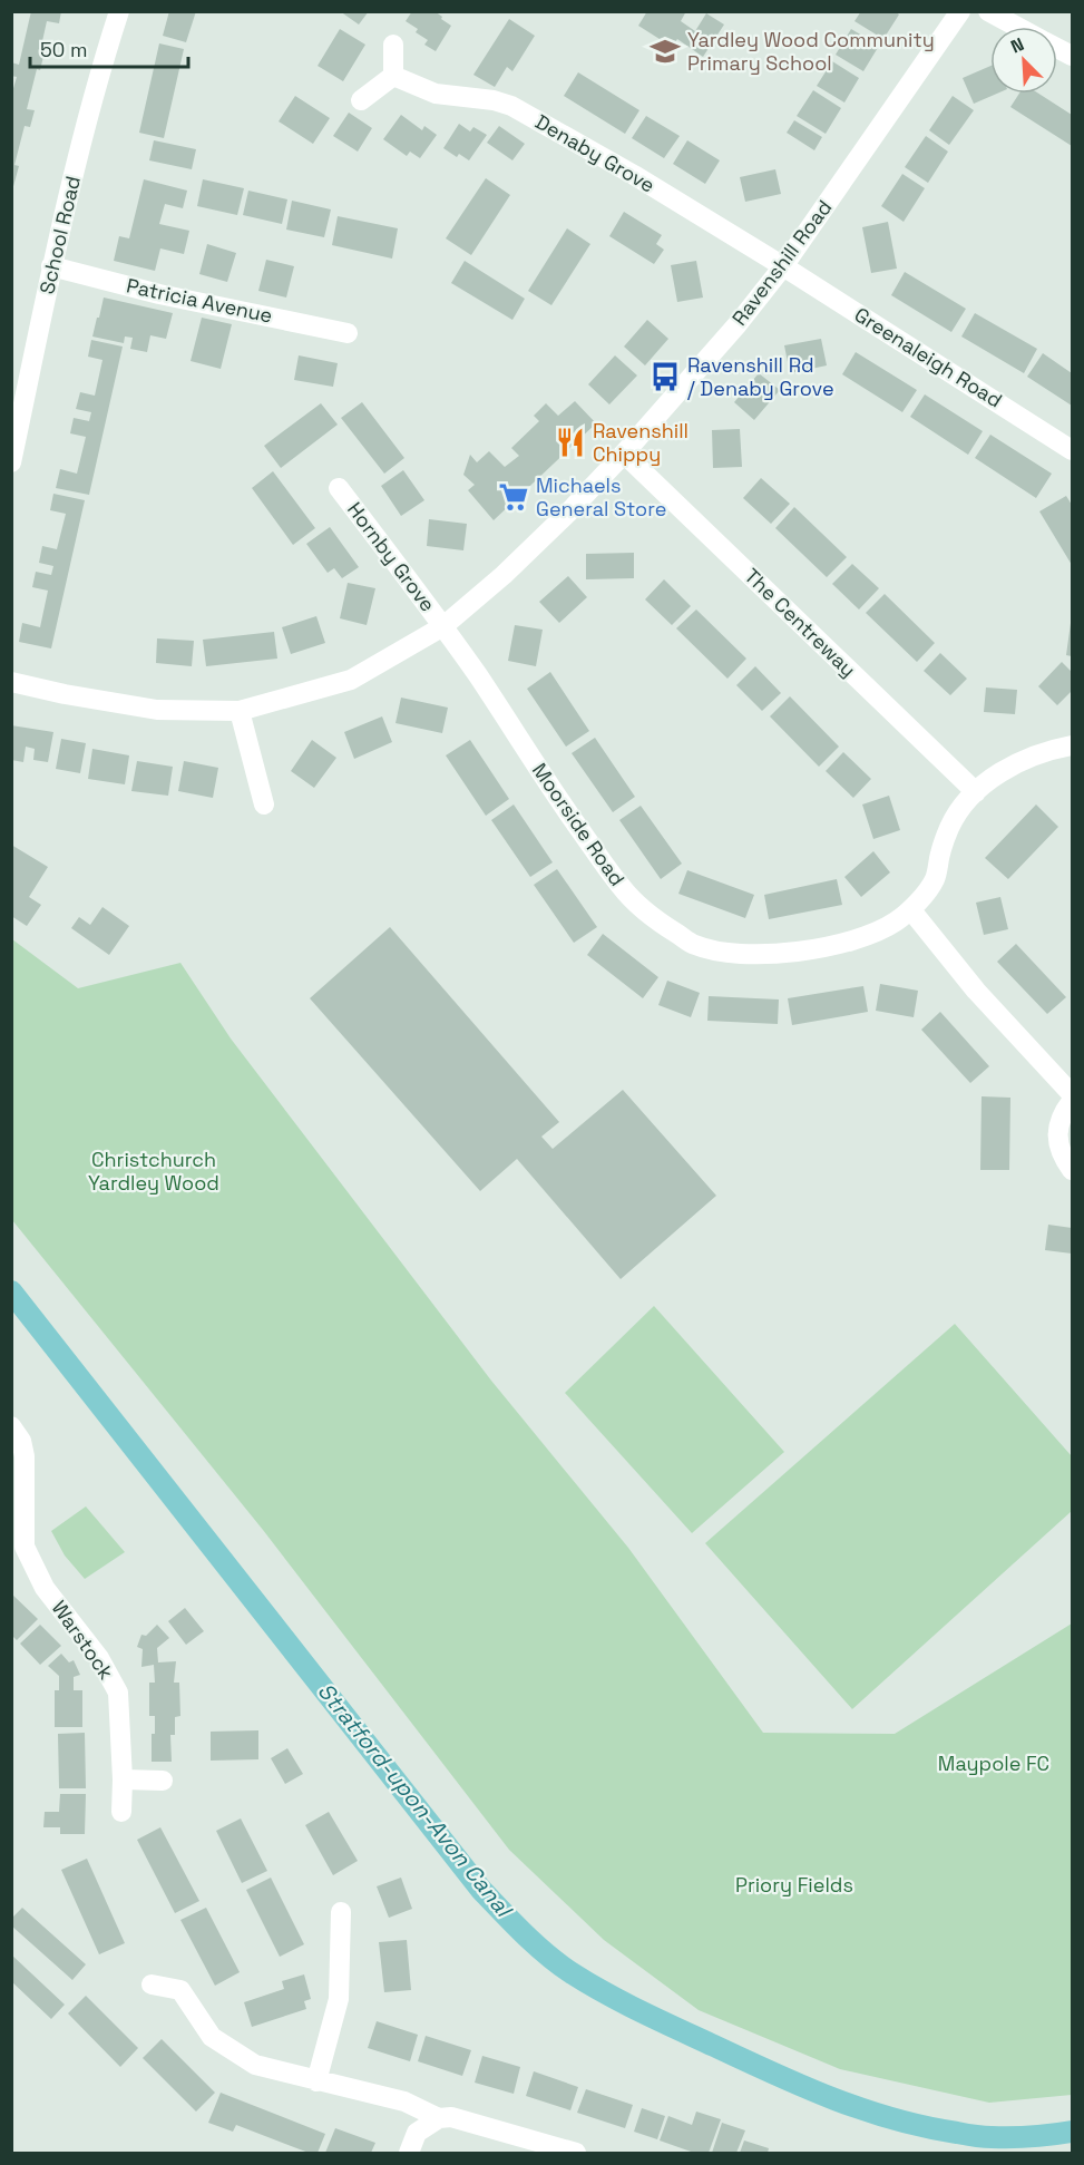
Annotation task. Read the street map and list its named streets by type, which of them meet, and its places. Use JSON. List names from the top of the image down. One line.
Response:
{"streets":{"street":["Denaby Grove","School Road","Ravenshill Road","Patricia Avenue","Greenaleigh Road","Hornby Grove","The Centreway","Moorside Road","Warstock"]},"crossings":[["Denaby Grove","Ravenshill Road"],["Denaby Grove","Greenaleigh Road"],["School Road","Patricia Avenue"],["Ravenshill Road","Greenaleigh Road"],["Ravenshill Road","Hornby Grove"],["Ravenshill Road","The Centreway"],["Ravenshill Road","Moorside Road"],["Hornby Grove","Moorside Road"]],"water":["Stratford-upon-Avon Canal"],"parks":["Christchurch Yardley Wood","Maypole FC","Priory Fields"],"places":{"school or university":["Yardley Wood Community Primary School"],"bus stop":["Ravenshill Rd / Denaby Grove"],"restaurant":["Ravenshill Chippy"],"supermarket":["Michaels General Store"]},"scale_bar":"50 m","north":"top left"}
